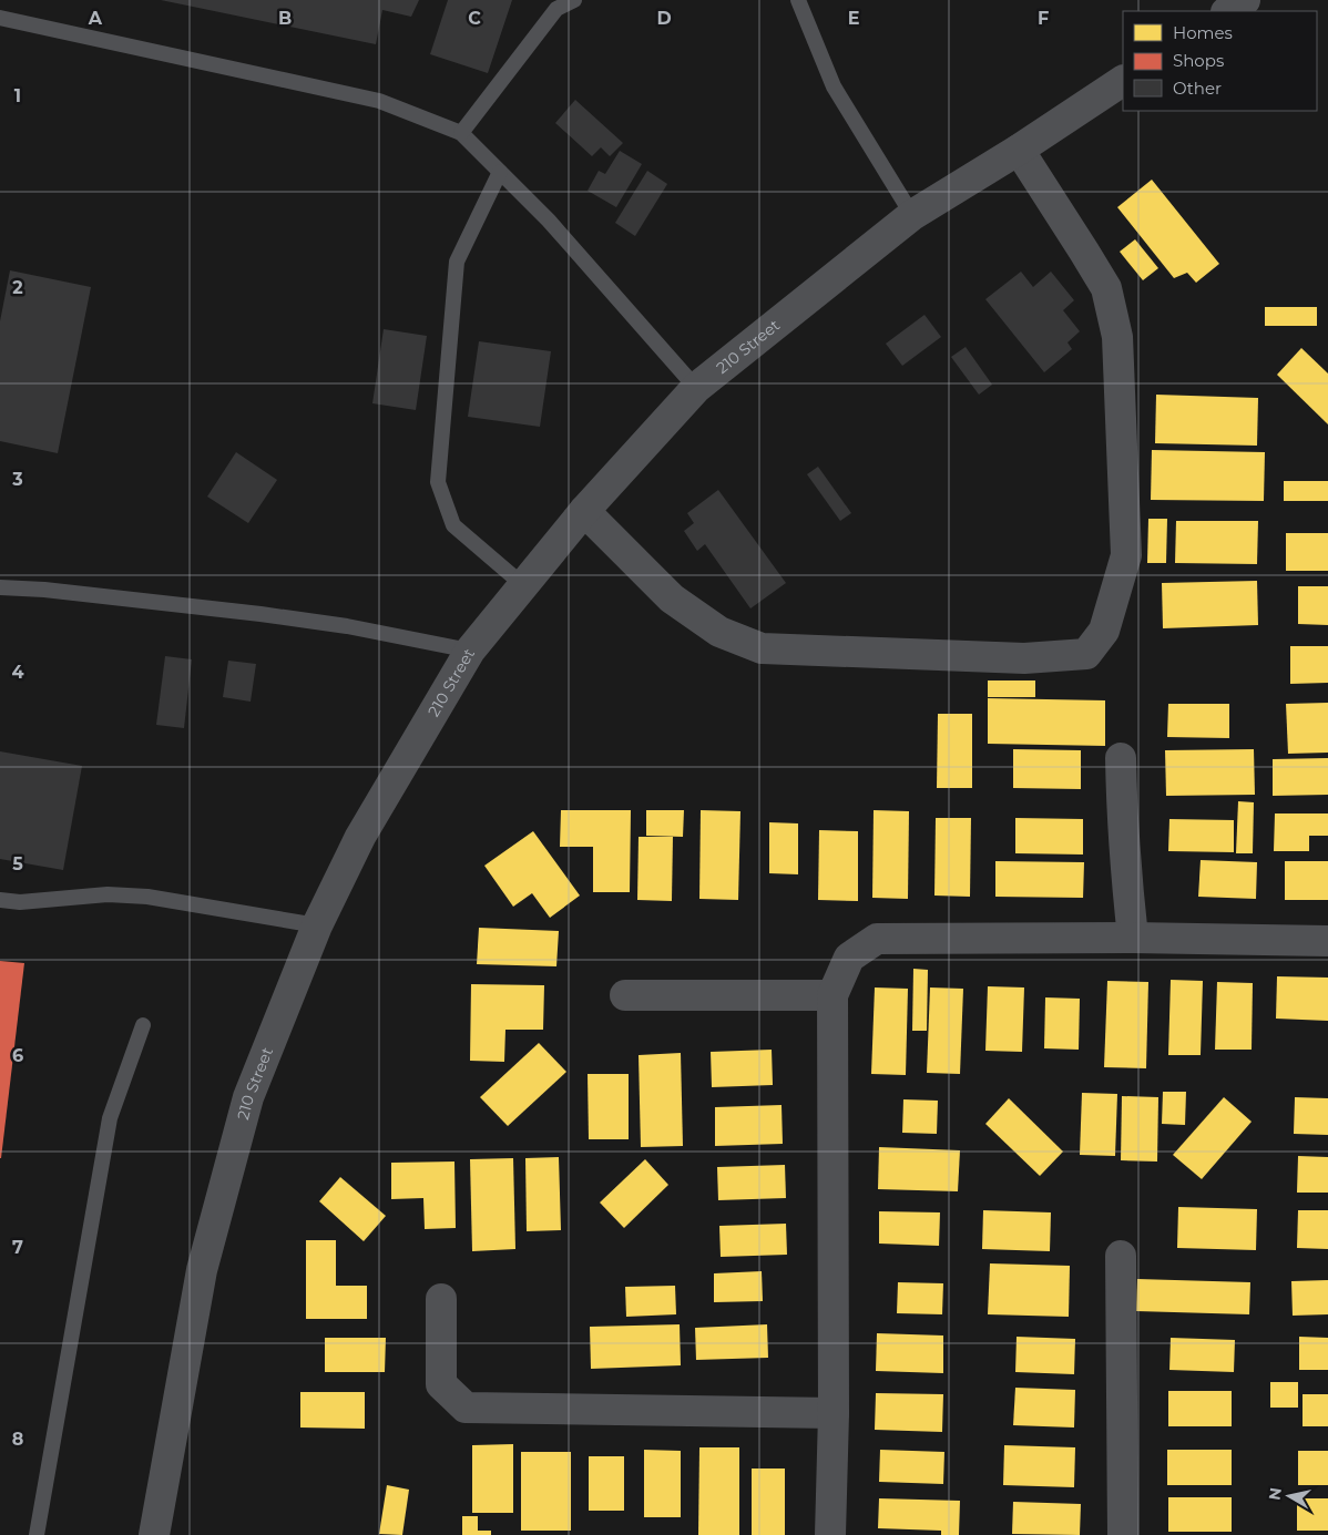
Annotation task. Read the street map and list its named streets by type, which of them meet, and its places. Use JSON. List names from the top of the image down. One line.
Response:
{"streets":{"street":["210 Street"]},"legend":["Homes","Shops","Other"],"north":"left","grid":{"columns":["A","B","C","D","E","F"],"rows":["1","2","3","4","5","6","7","8"]}}
